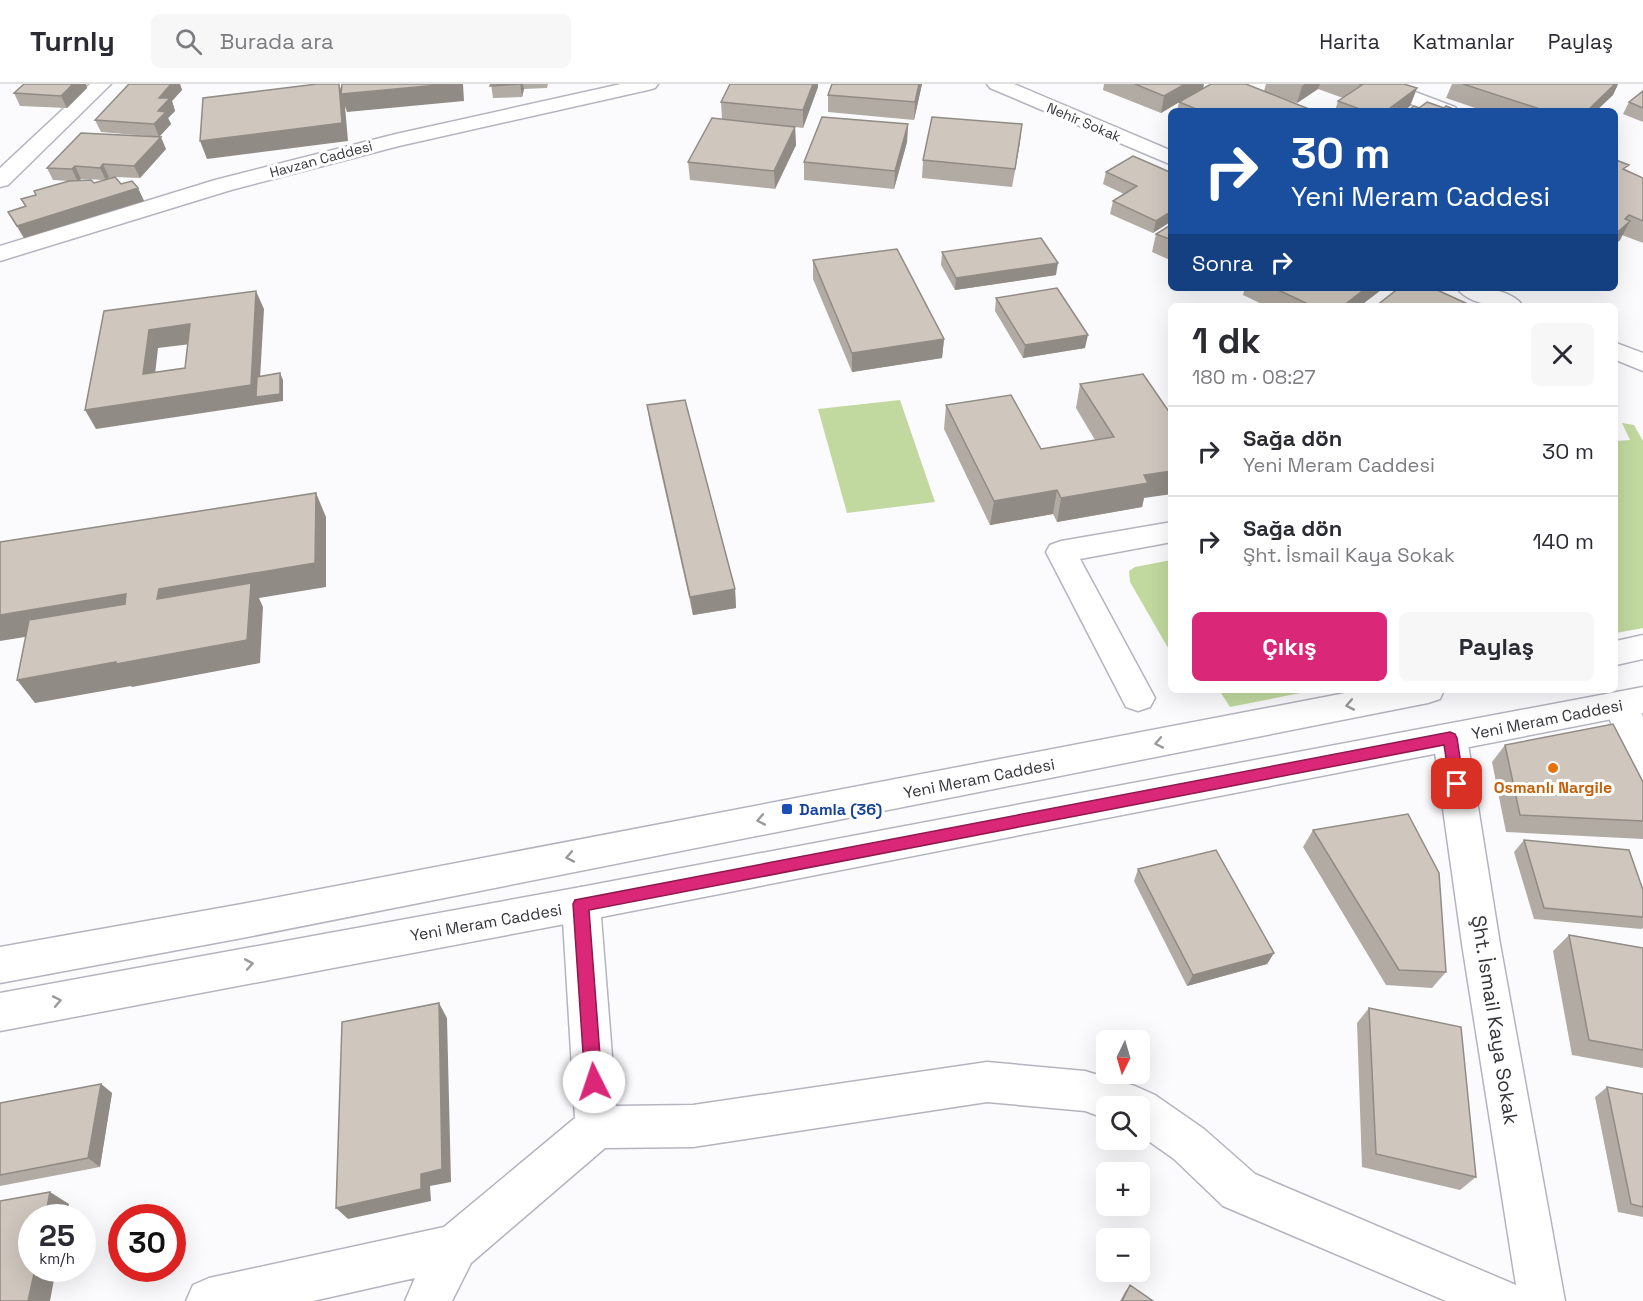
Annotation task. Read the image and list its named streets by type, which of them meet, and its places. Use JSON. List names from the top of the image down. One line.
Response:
{"streets":{"street":["Nehir Sokak","Havzan Caddesi","Yeni Meram Caddesi","Şht. İsmail Kaya Sokak"]},"crossings":[["Yeni Meram Caddesi","Şht. İsmail Kaya Sokak"]],"places":{"other":["Osmanlı Nargile"],"transit":["Damla (36)"]},"north":"bottom","page":{"header":"Turnly","search":"Burada ara","nav":["Harita","Katmanlar","Paylaş"],"turn":["30 m","Yeni Meram Caddesi"],"then":"Sonra","heading":["1 dk","180 m · 08:27"],"list":[{"name":"Sağa dön","note":"Yeni Meram Caddesi","value":"30 m"},{"name":"Sağa dön","note":"Şht. İsmail Kaya Sokak","value":"140 m"}],"buttons":["Çıkış","Paylaş"],"map_buttons":["+","−"],"speed":"25 km/h","limit":"30"}}
